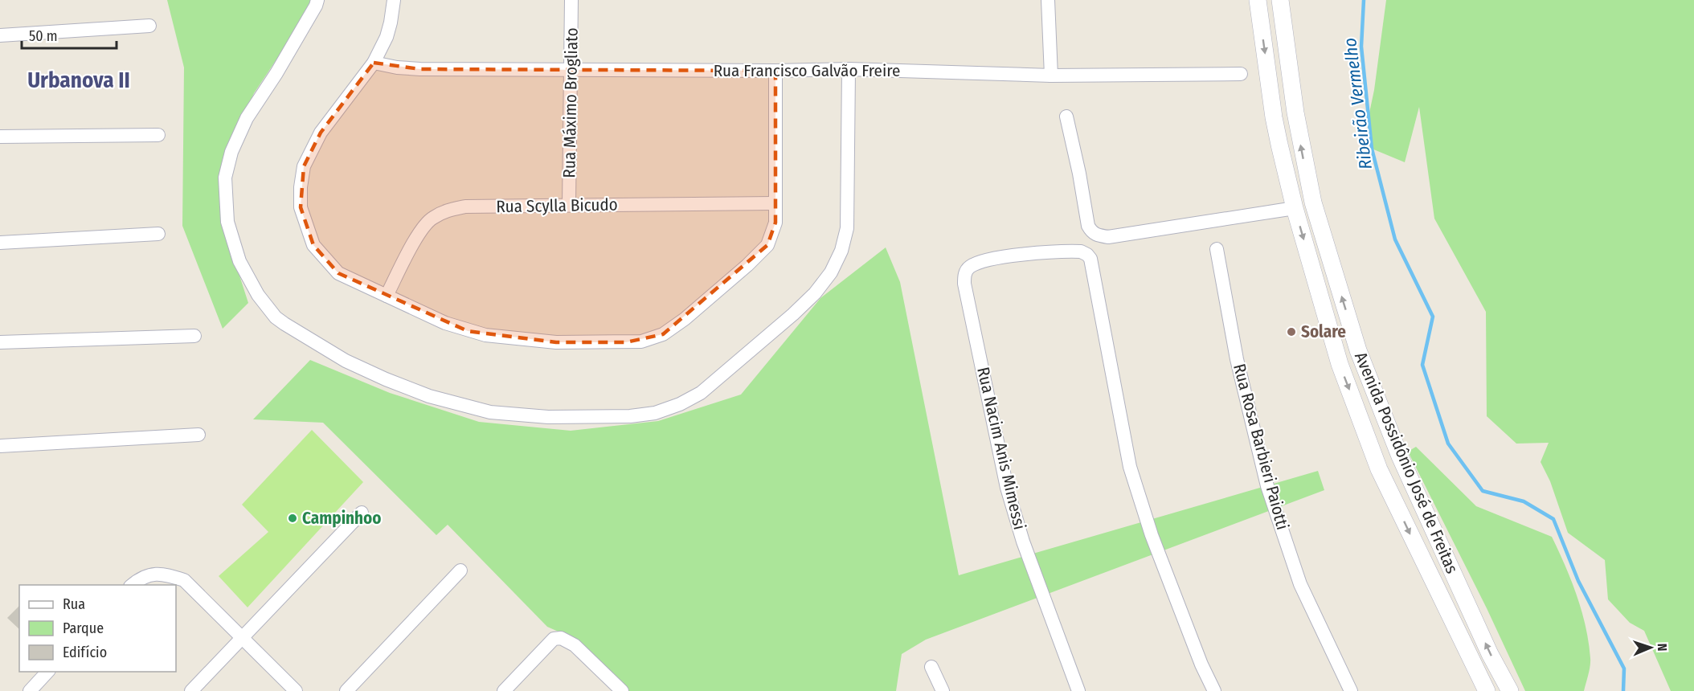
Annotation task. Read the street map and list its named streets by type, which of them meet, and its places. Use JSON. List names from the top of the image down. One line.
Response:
{"streets":{"street":["Rua Francisco Galvão Freire","Rua Máximo Brogliato","Rua Scylla Bicudo","Rua Rosa Barbieri Paiotti","Rua Nacim Anis Mimessi","Avenida Possidônio José de Freitas"]},"crossings":[["Rua Francisco Galvão Freire","Rua Máximo Brogliato"],["Rua Máximo Brogliato","Rua Scylla Bicudo"]],"districts":["Urbanova II"],"water":["Ribeirão Vermelho"],"places":["Solare","Campinhoo"],"legend":["Rua","Parque","Edifício"],"scale_bar":"50 m","north":"right"}
